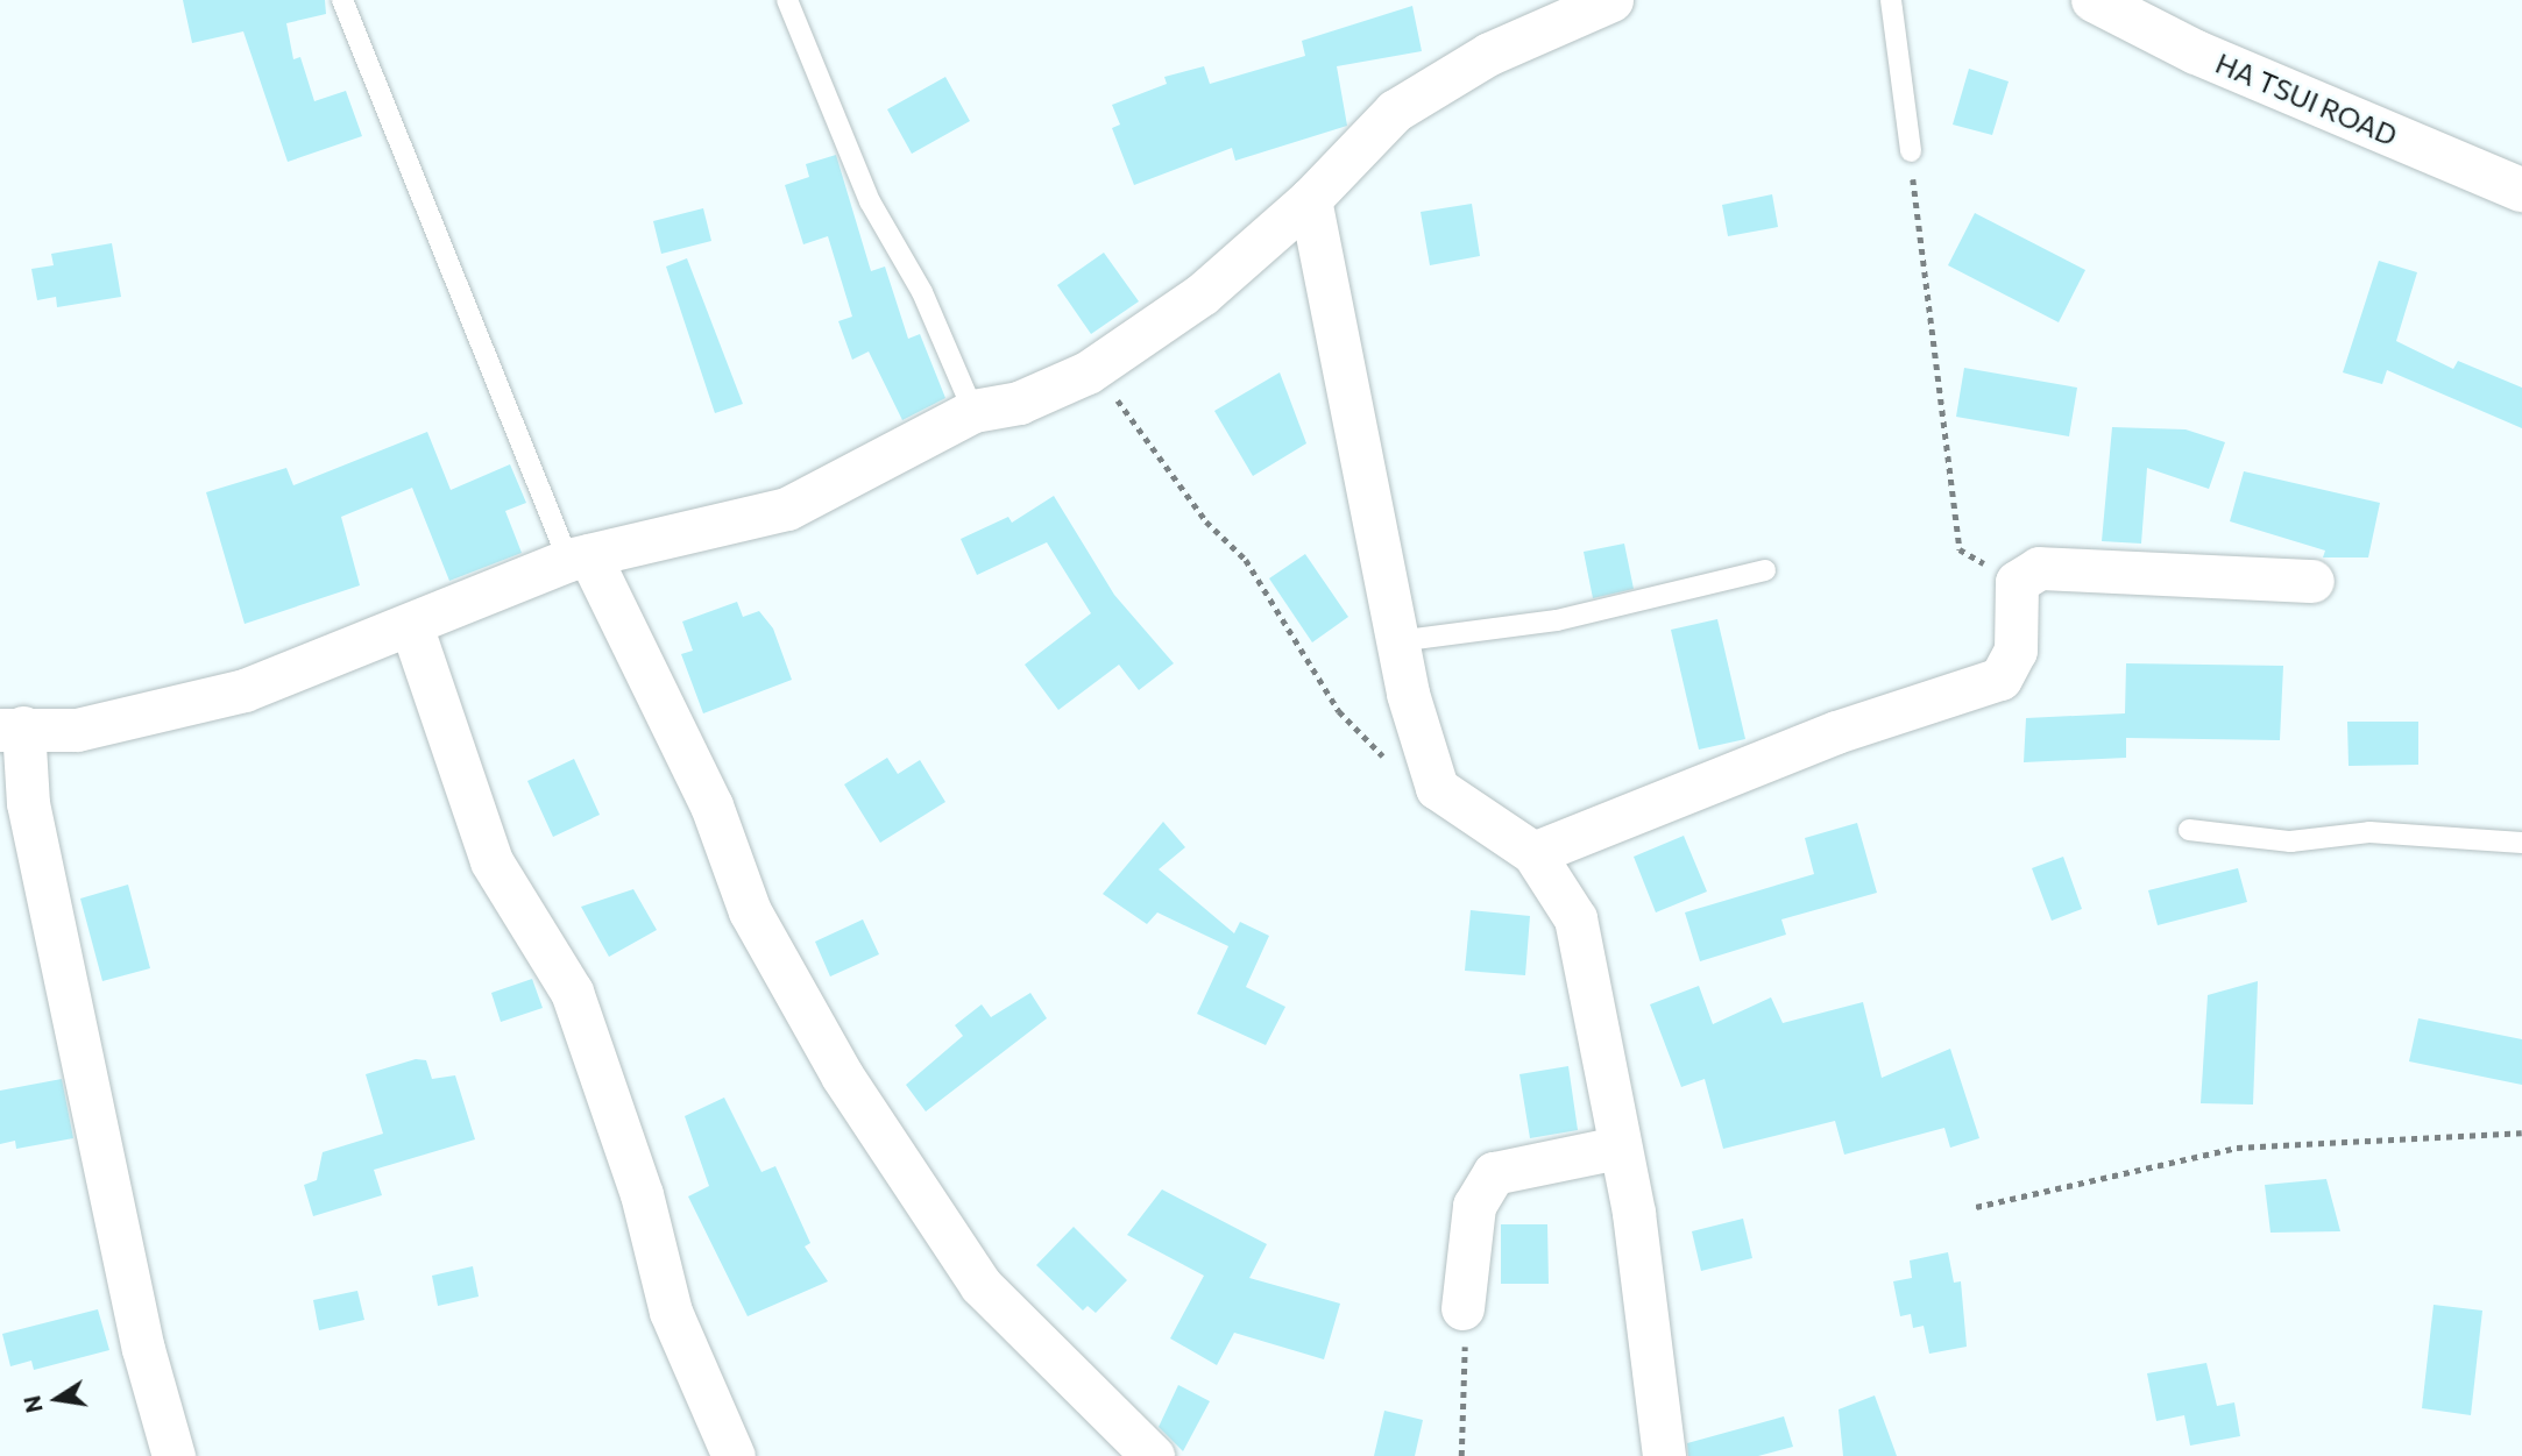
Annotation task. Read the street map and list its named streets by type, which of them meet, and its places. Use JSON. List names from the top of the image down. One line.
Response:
{"streets":{"street":["HA TSUI ROAD"]},"north":"left"}
